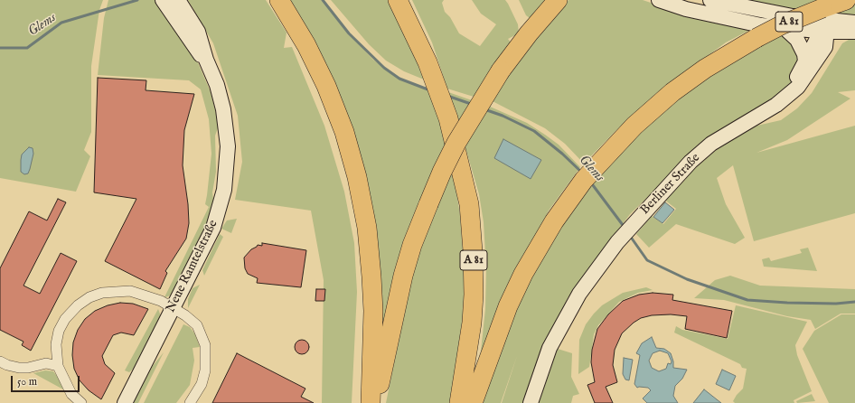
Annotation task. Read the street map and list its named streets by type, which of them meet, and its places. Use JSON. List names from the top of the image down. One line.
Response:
{"streets":{"highway":["A 81"],"main road":["Berliner Straße","Neue Ramtelstraße"]},"crossings":[["A 81","Berliner Straße"]],"water":["Glems"],"scale_bar":"50 m"}
